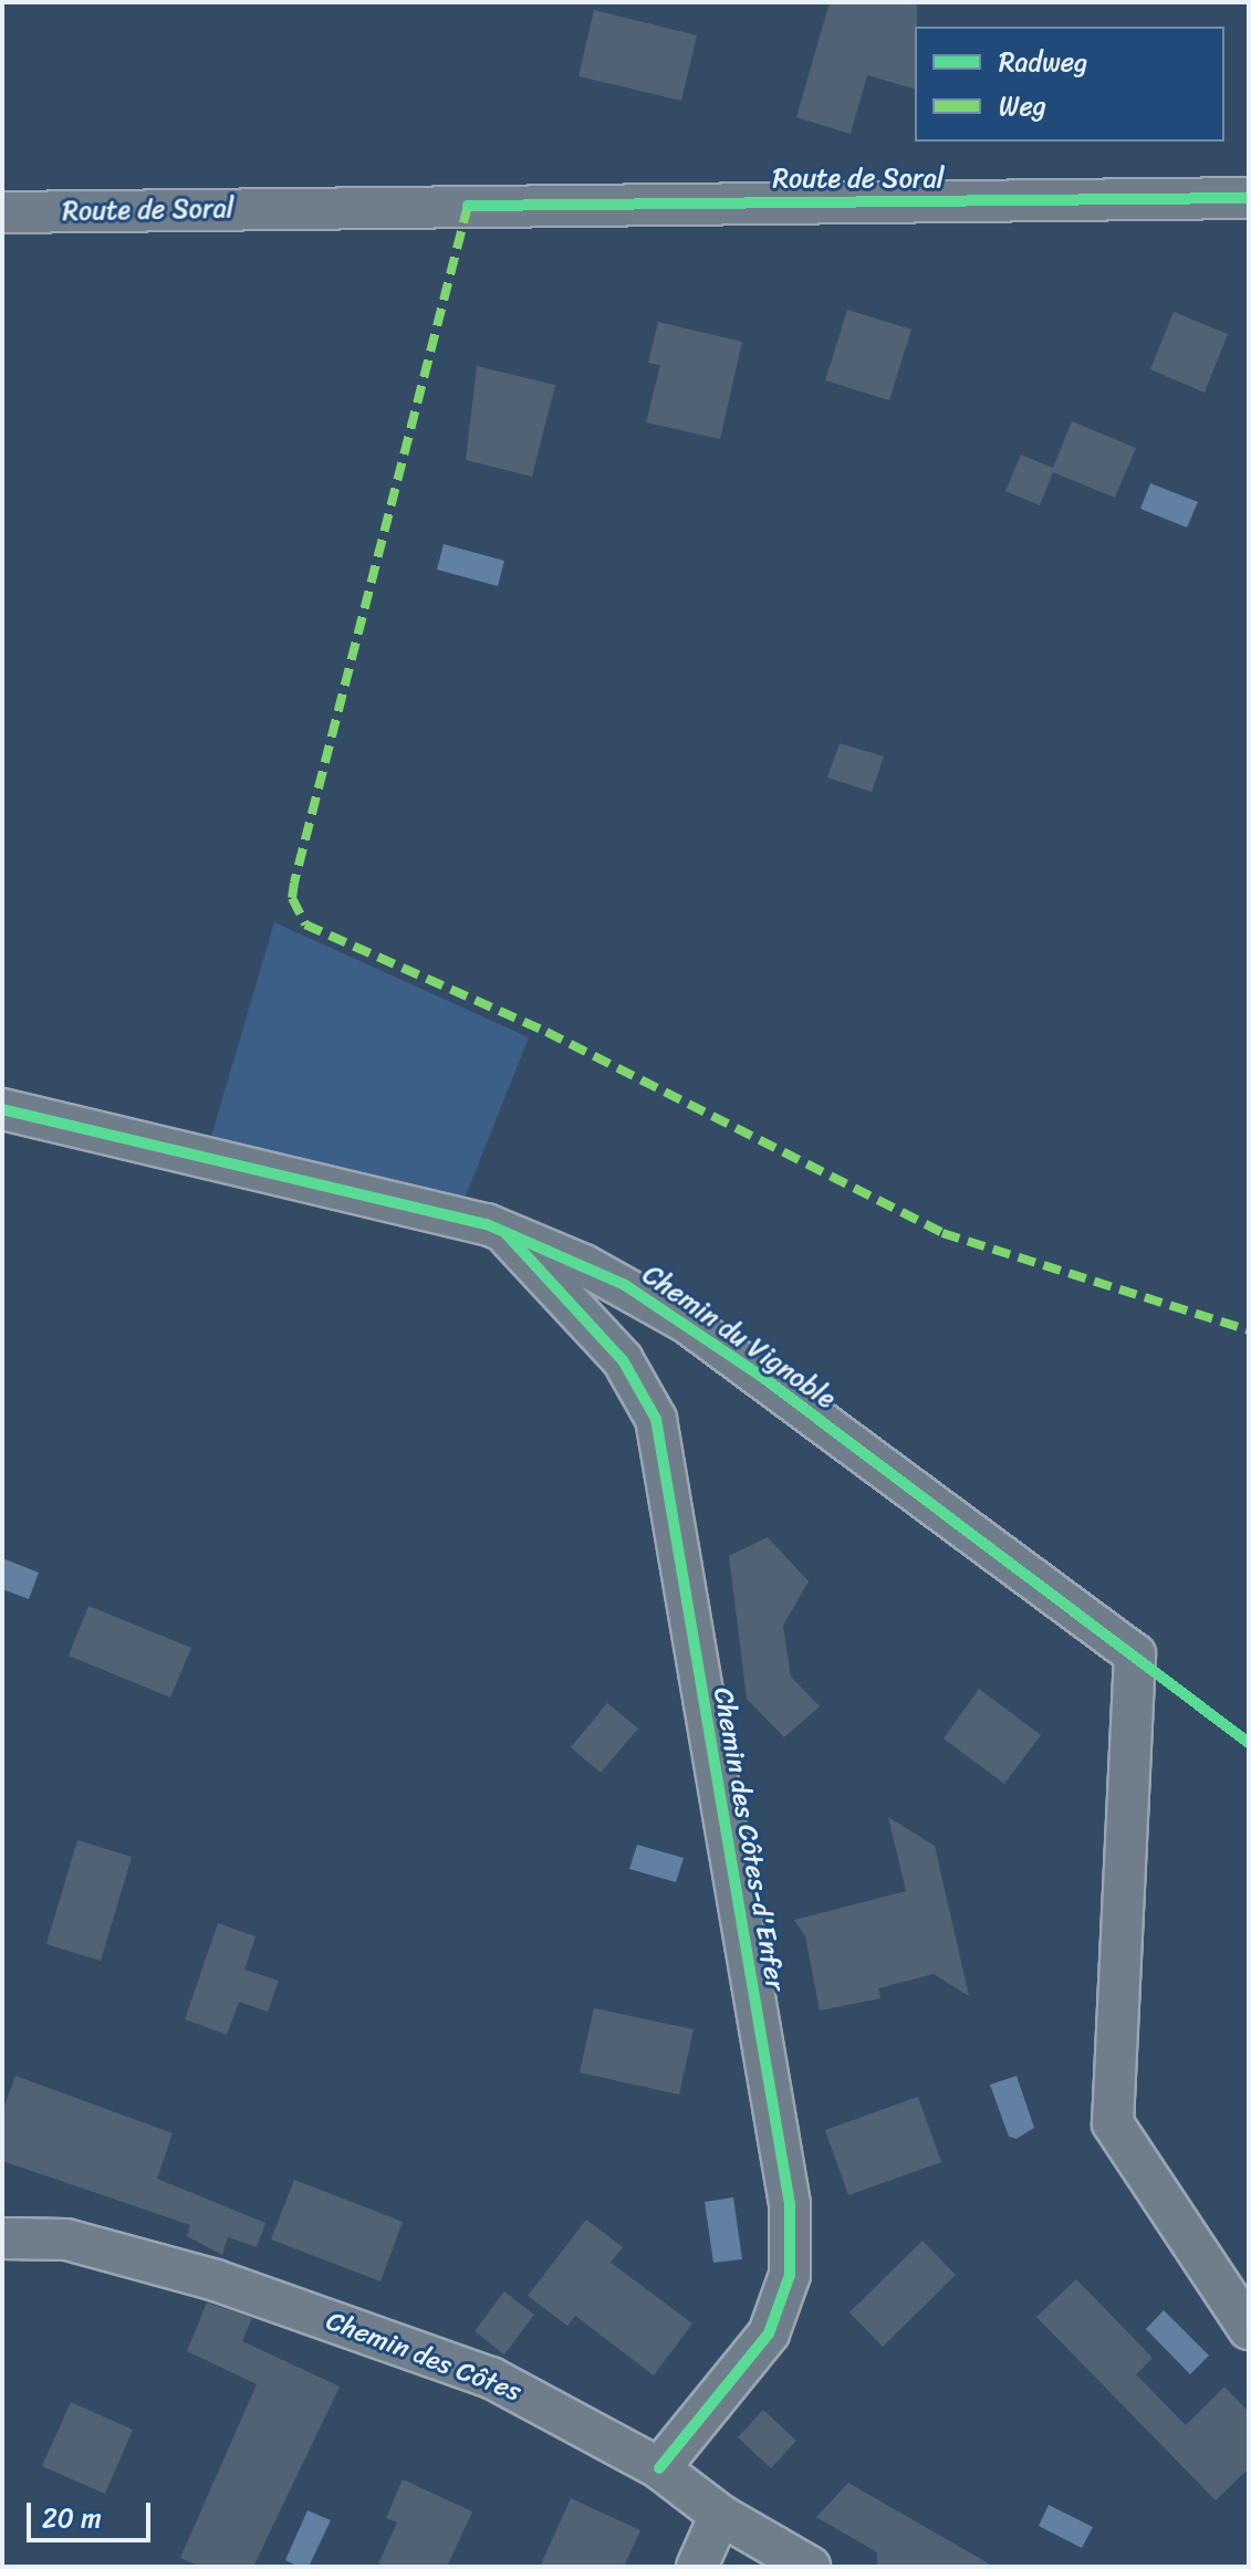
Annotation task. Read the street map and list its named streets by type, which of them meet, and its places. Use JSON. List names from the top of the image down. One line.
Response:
{"streets":{"street":["Route de Soral","Chemin du Vignoble","Chemin des Côtes-d'Enfer","Chemin des Côtes"]},"crossings":[["Chemin du Vignoble","Chemin des Côtes-d'Enfer"],["Chemin des Côtes-d'Enfer","Chemin des Côtes"]],"legend":["Radweg","Weg"],"scale_bar":"20 m"}
